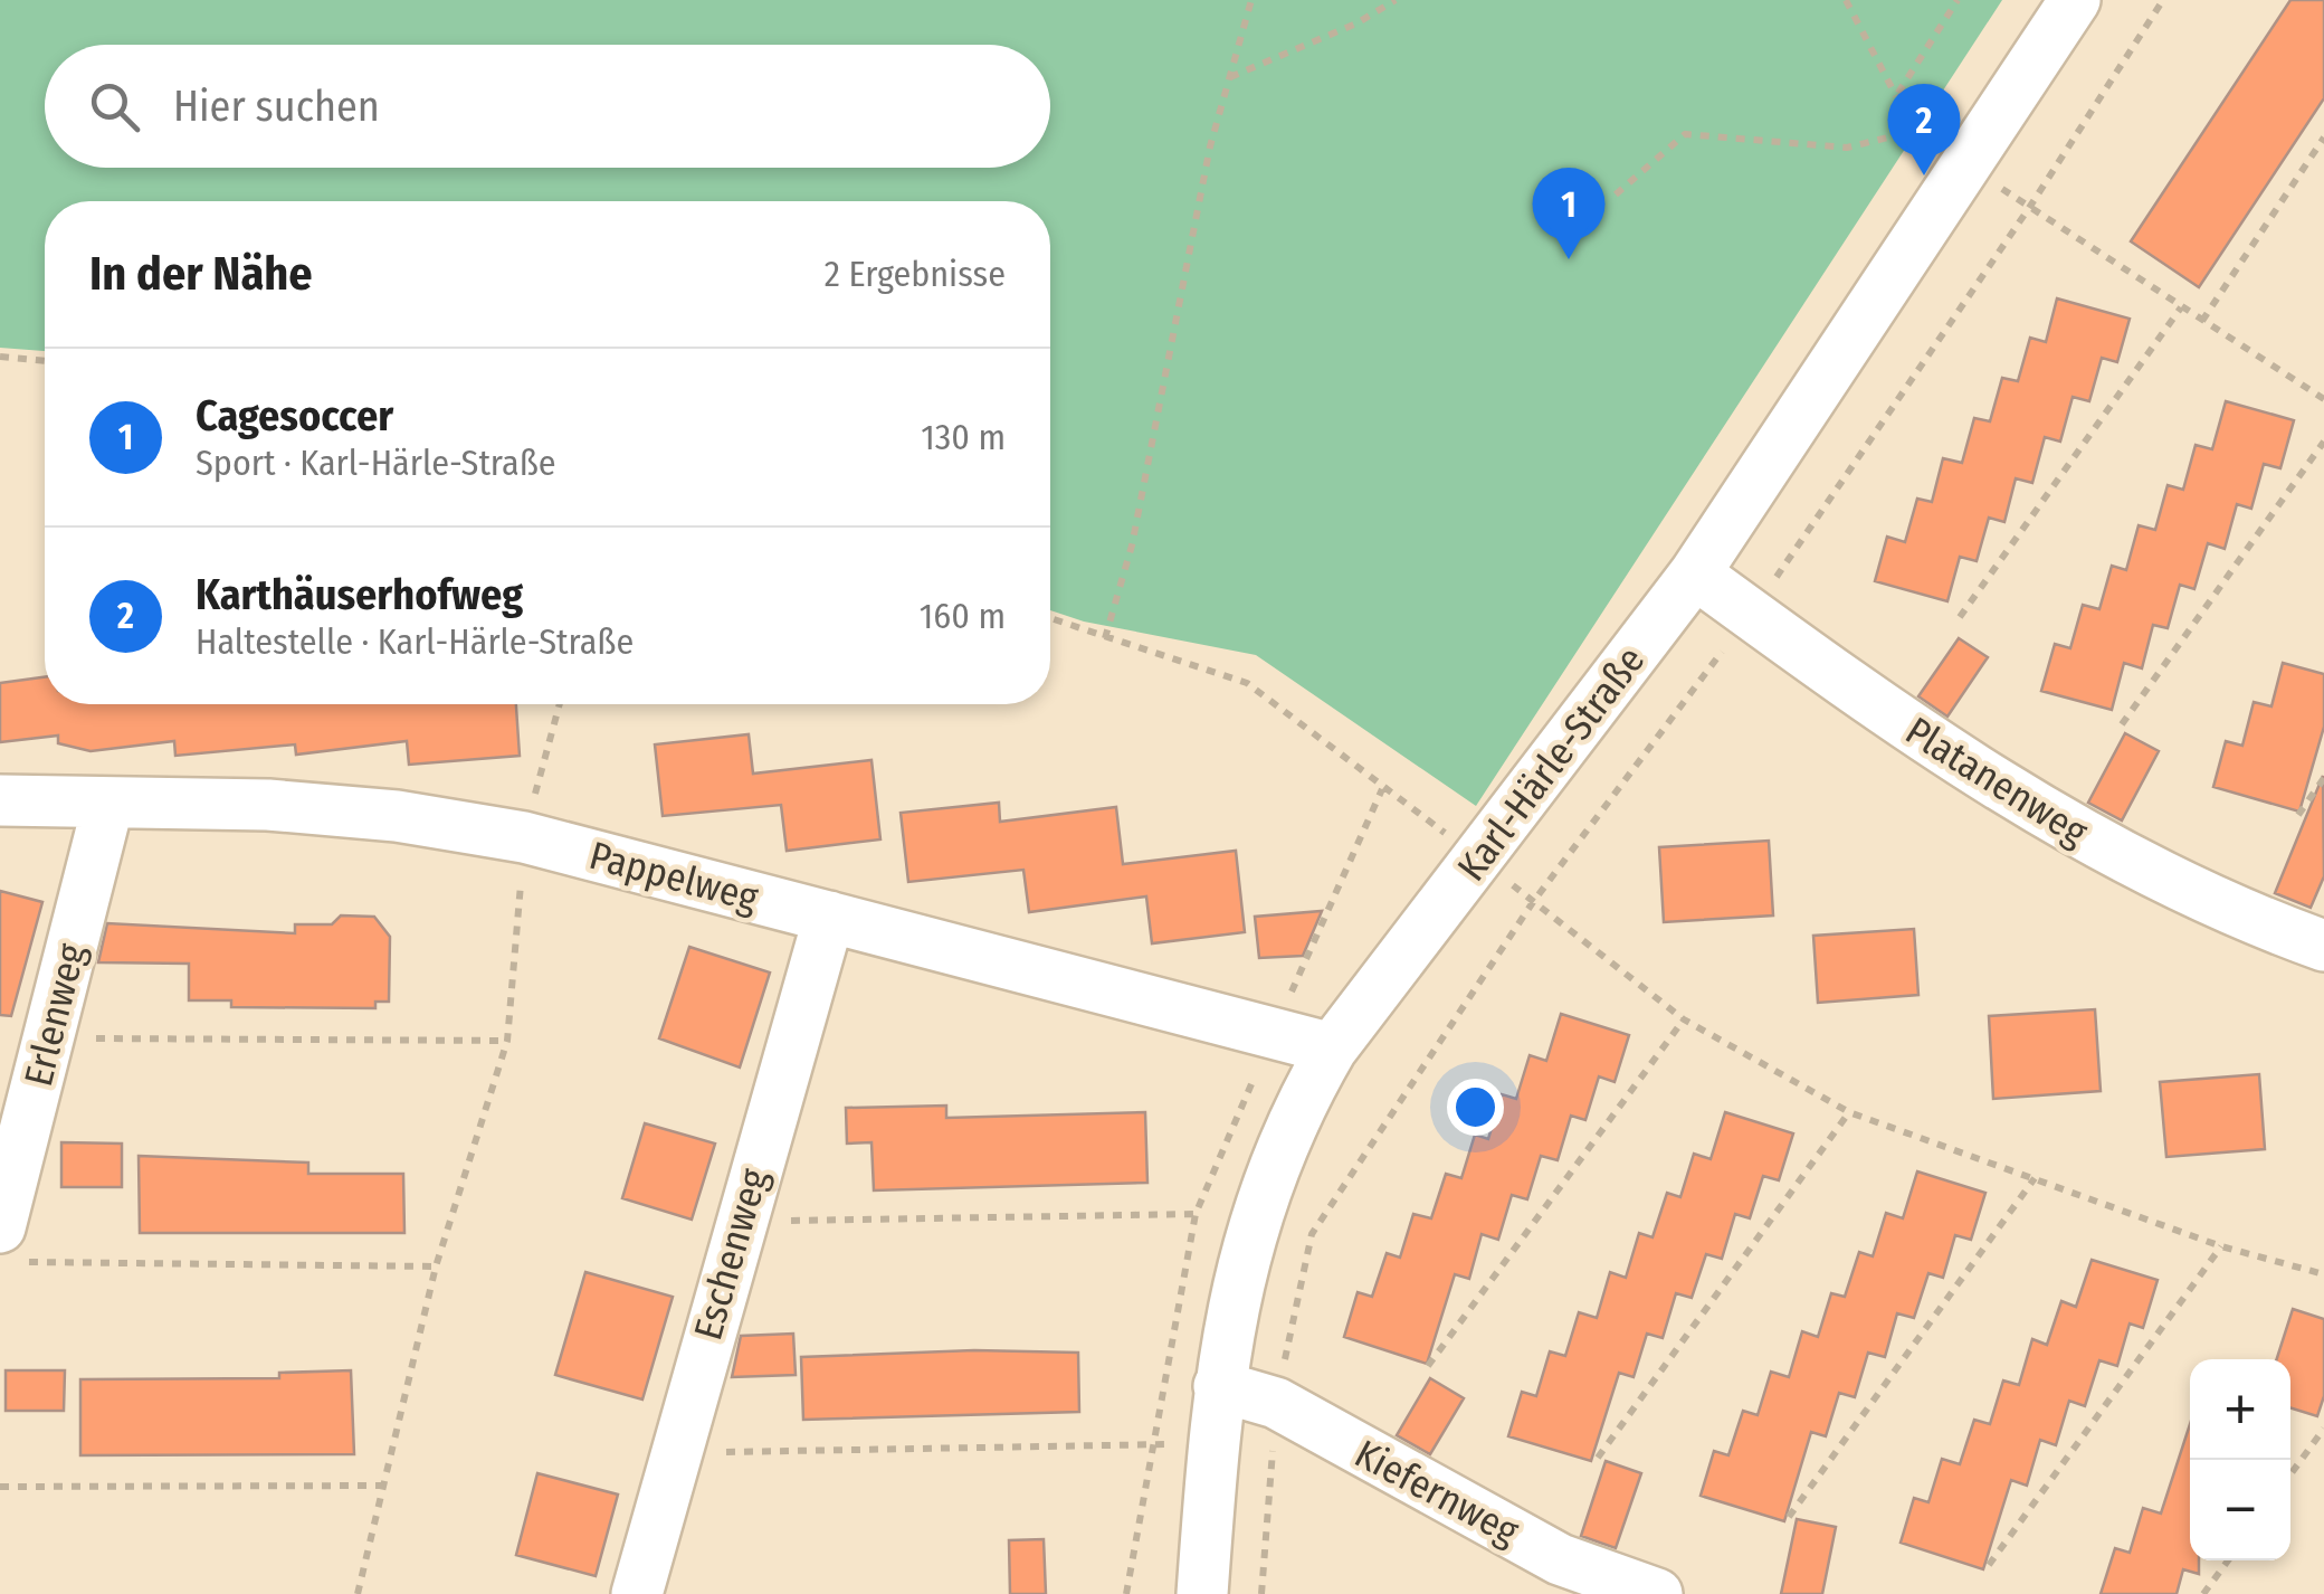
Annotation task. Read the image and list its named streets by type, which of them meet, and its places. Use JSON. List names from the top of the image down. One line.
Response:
{"streets":{"street":["Karl-Härle-Straße","Platanenweg","Pappelweg","Erlenweg","Eschenweg","Kiefernweg"]},"crossings":[["Karl-Härle-Straße","Platanenweg"],["Karl-Härle-Straße","Pappelweg"],["Karl-Härle-Straße","Kiefernweg"],["Pappelweg","Erlenweg"],["Pappelweg","Eschenweg"]],"page":{"search":"Hier suchen","pins":["2","1"],"heading":["In der Nähe","2 Ergebnisse"],"list":[{"mark":"1","name":"Cagesoccer","note":"Sport · Karl-Härle-Straße","value":"130 m"},{"mark":"2","name":"Karthäuserhofweg","note":"Haltestelle · Karl-Härle-Straße","value":"160 m"}],"map_buttons":["+","−"]}}
